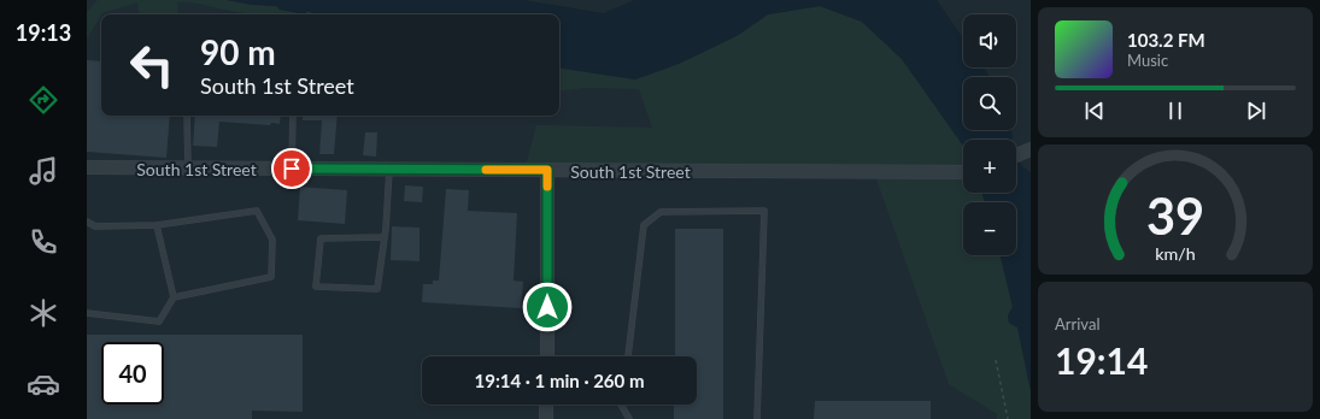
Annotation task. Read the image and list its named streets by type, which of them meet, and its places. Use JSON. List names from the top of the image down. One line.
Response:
{"streets":{"street":["South 1st Street"]},"page":{"tabs":"19:13","map_buttons":["+","−"],"turn":["90 m","South 1st Street"],"song":["103.2 FM","Music"],"tile":["Arrival","19:14"],"limit":"40","trip":"19:14 · 1 min · 260 m","gauge":["39","km/h"]}}
